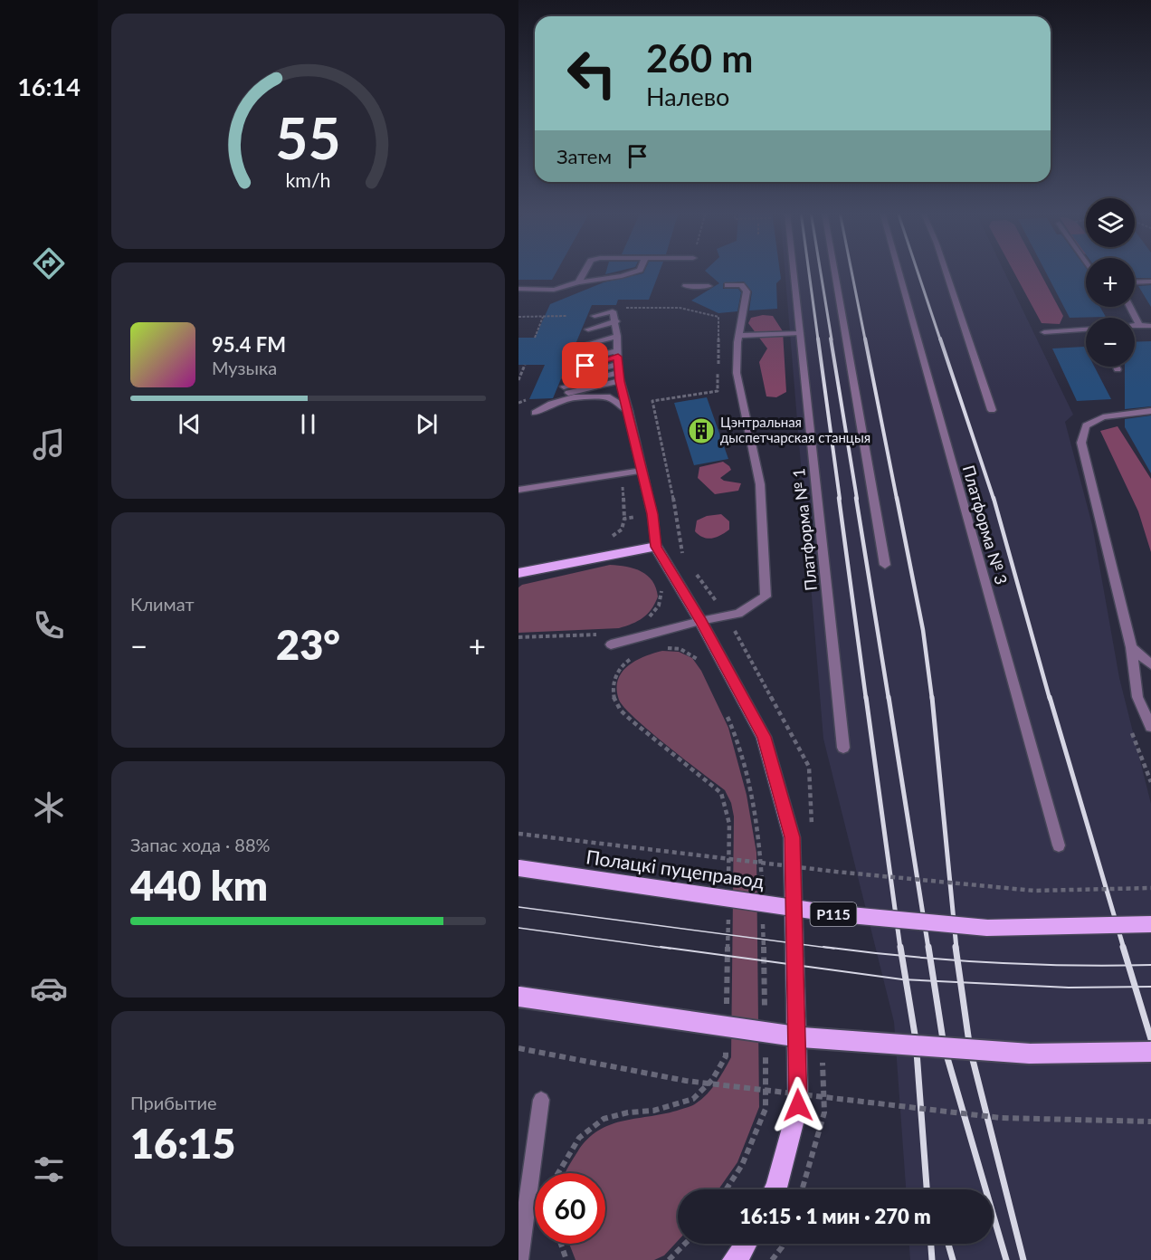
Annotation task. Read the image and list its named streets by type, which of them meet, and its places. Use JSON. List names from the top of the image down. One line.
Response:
{"streets":{"main road":["Полацкі пуцеправод","Р115"],"street":["Платформа № 3","Платформа № 1"]},"places":{"building":["Цэнтральная дыспетчарская станцыя"]},"page":{"tabs":"16:14","turn":["260 m","Налево"],"then":"Затем","map_buttons":["+","−"],"song":["95.4 FM","Музыка"],"tile":["Климат",["Запас хода · 88%","440 km"],["Прибытие","16:15"]],"heat":["−","23°","+"],"limit":"60","trip":"16:15 · 1 мин · 270 m","gauge":["55","km/h"]}}
